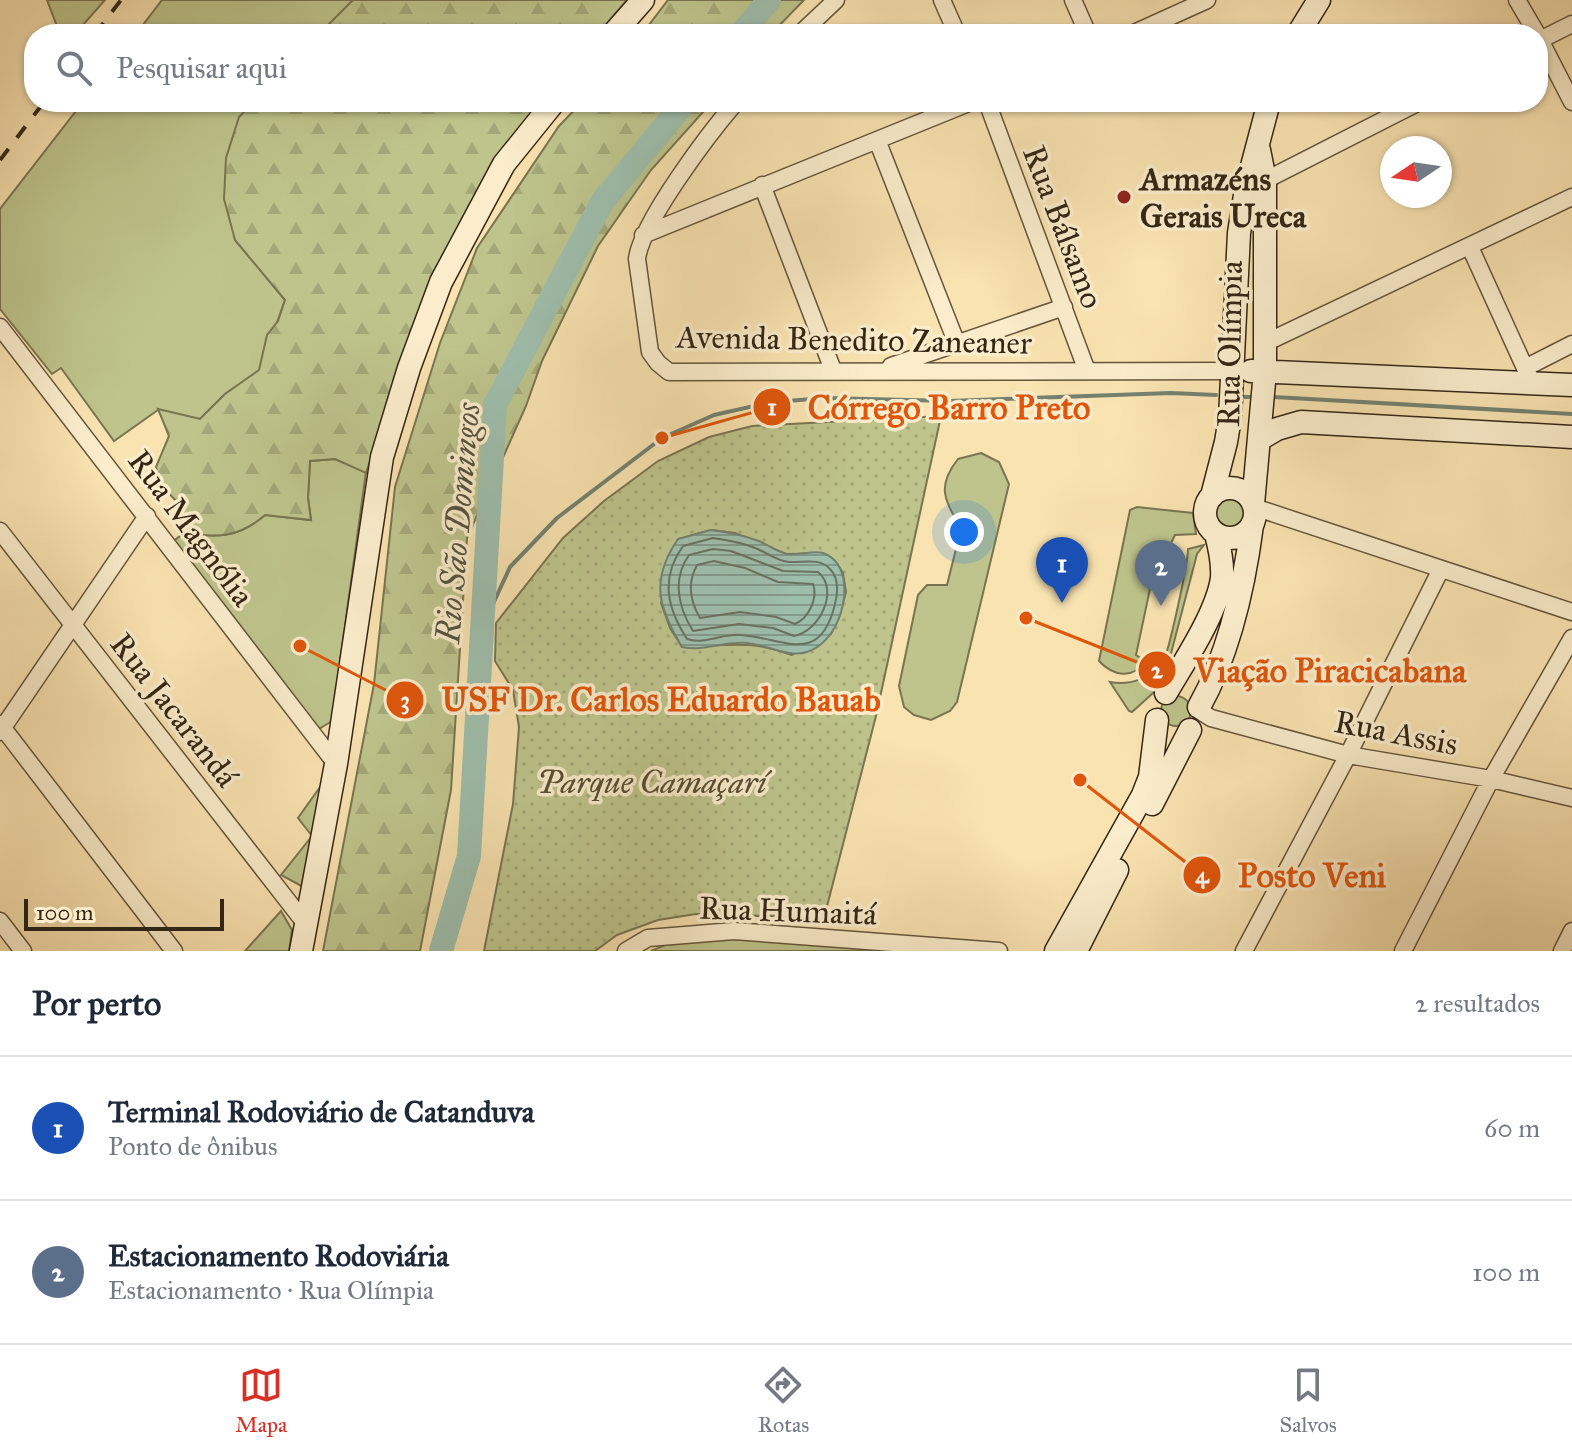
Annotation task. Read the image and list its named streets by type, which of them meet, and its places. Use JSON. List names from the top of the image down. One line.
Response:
{"streets":{"main road":["Rua Olímpia"],"street":["Rua Bálsamo","Avenida Benedito Zaneaner","Rua Magnólia","Rua Jacarandá","Rua Assis","Rua Humaitá"]},"crossings":[["Rua Bálsamo","Avenida Benedito Zaneaner"],["Avenida Benedito Zaneaner","Rua Olímpia"],["Rua Olímpia","Rua Assis"]],"water":["Rio São Domingos"],"parks":["Parque Camaçarí"],"places":["Armazéns Gerais Ureca","Córrego Barro Preto","Viação Piracicabana","USF Dr. Carlos Eduardo Bauab","Posto Veni"],"scale_bar":"100 m","north":"left","page":{"search":"Pesquisar aqui","pins":["1","2"],"scale":"100 m","heading":["Por perto","2 resultados"],"list":[{"mark":"1","name":"Terminal Rodoviário de Catanduva","note":"Ponto de ônibus","value":"60 m"},{"mark":"2","name":"Estacionamento Rodoviária","note":"Estacionamento · Rua Olímpia","value":"100 m"}],"nav":["Mapa","Rotas","Salvos"]}}
